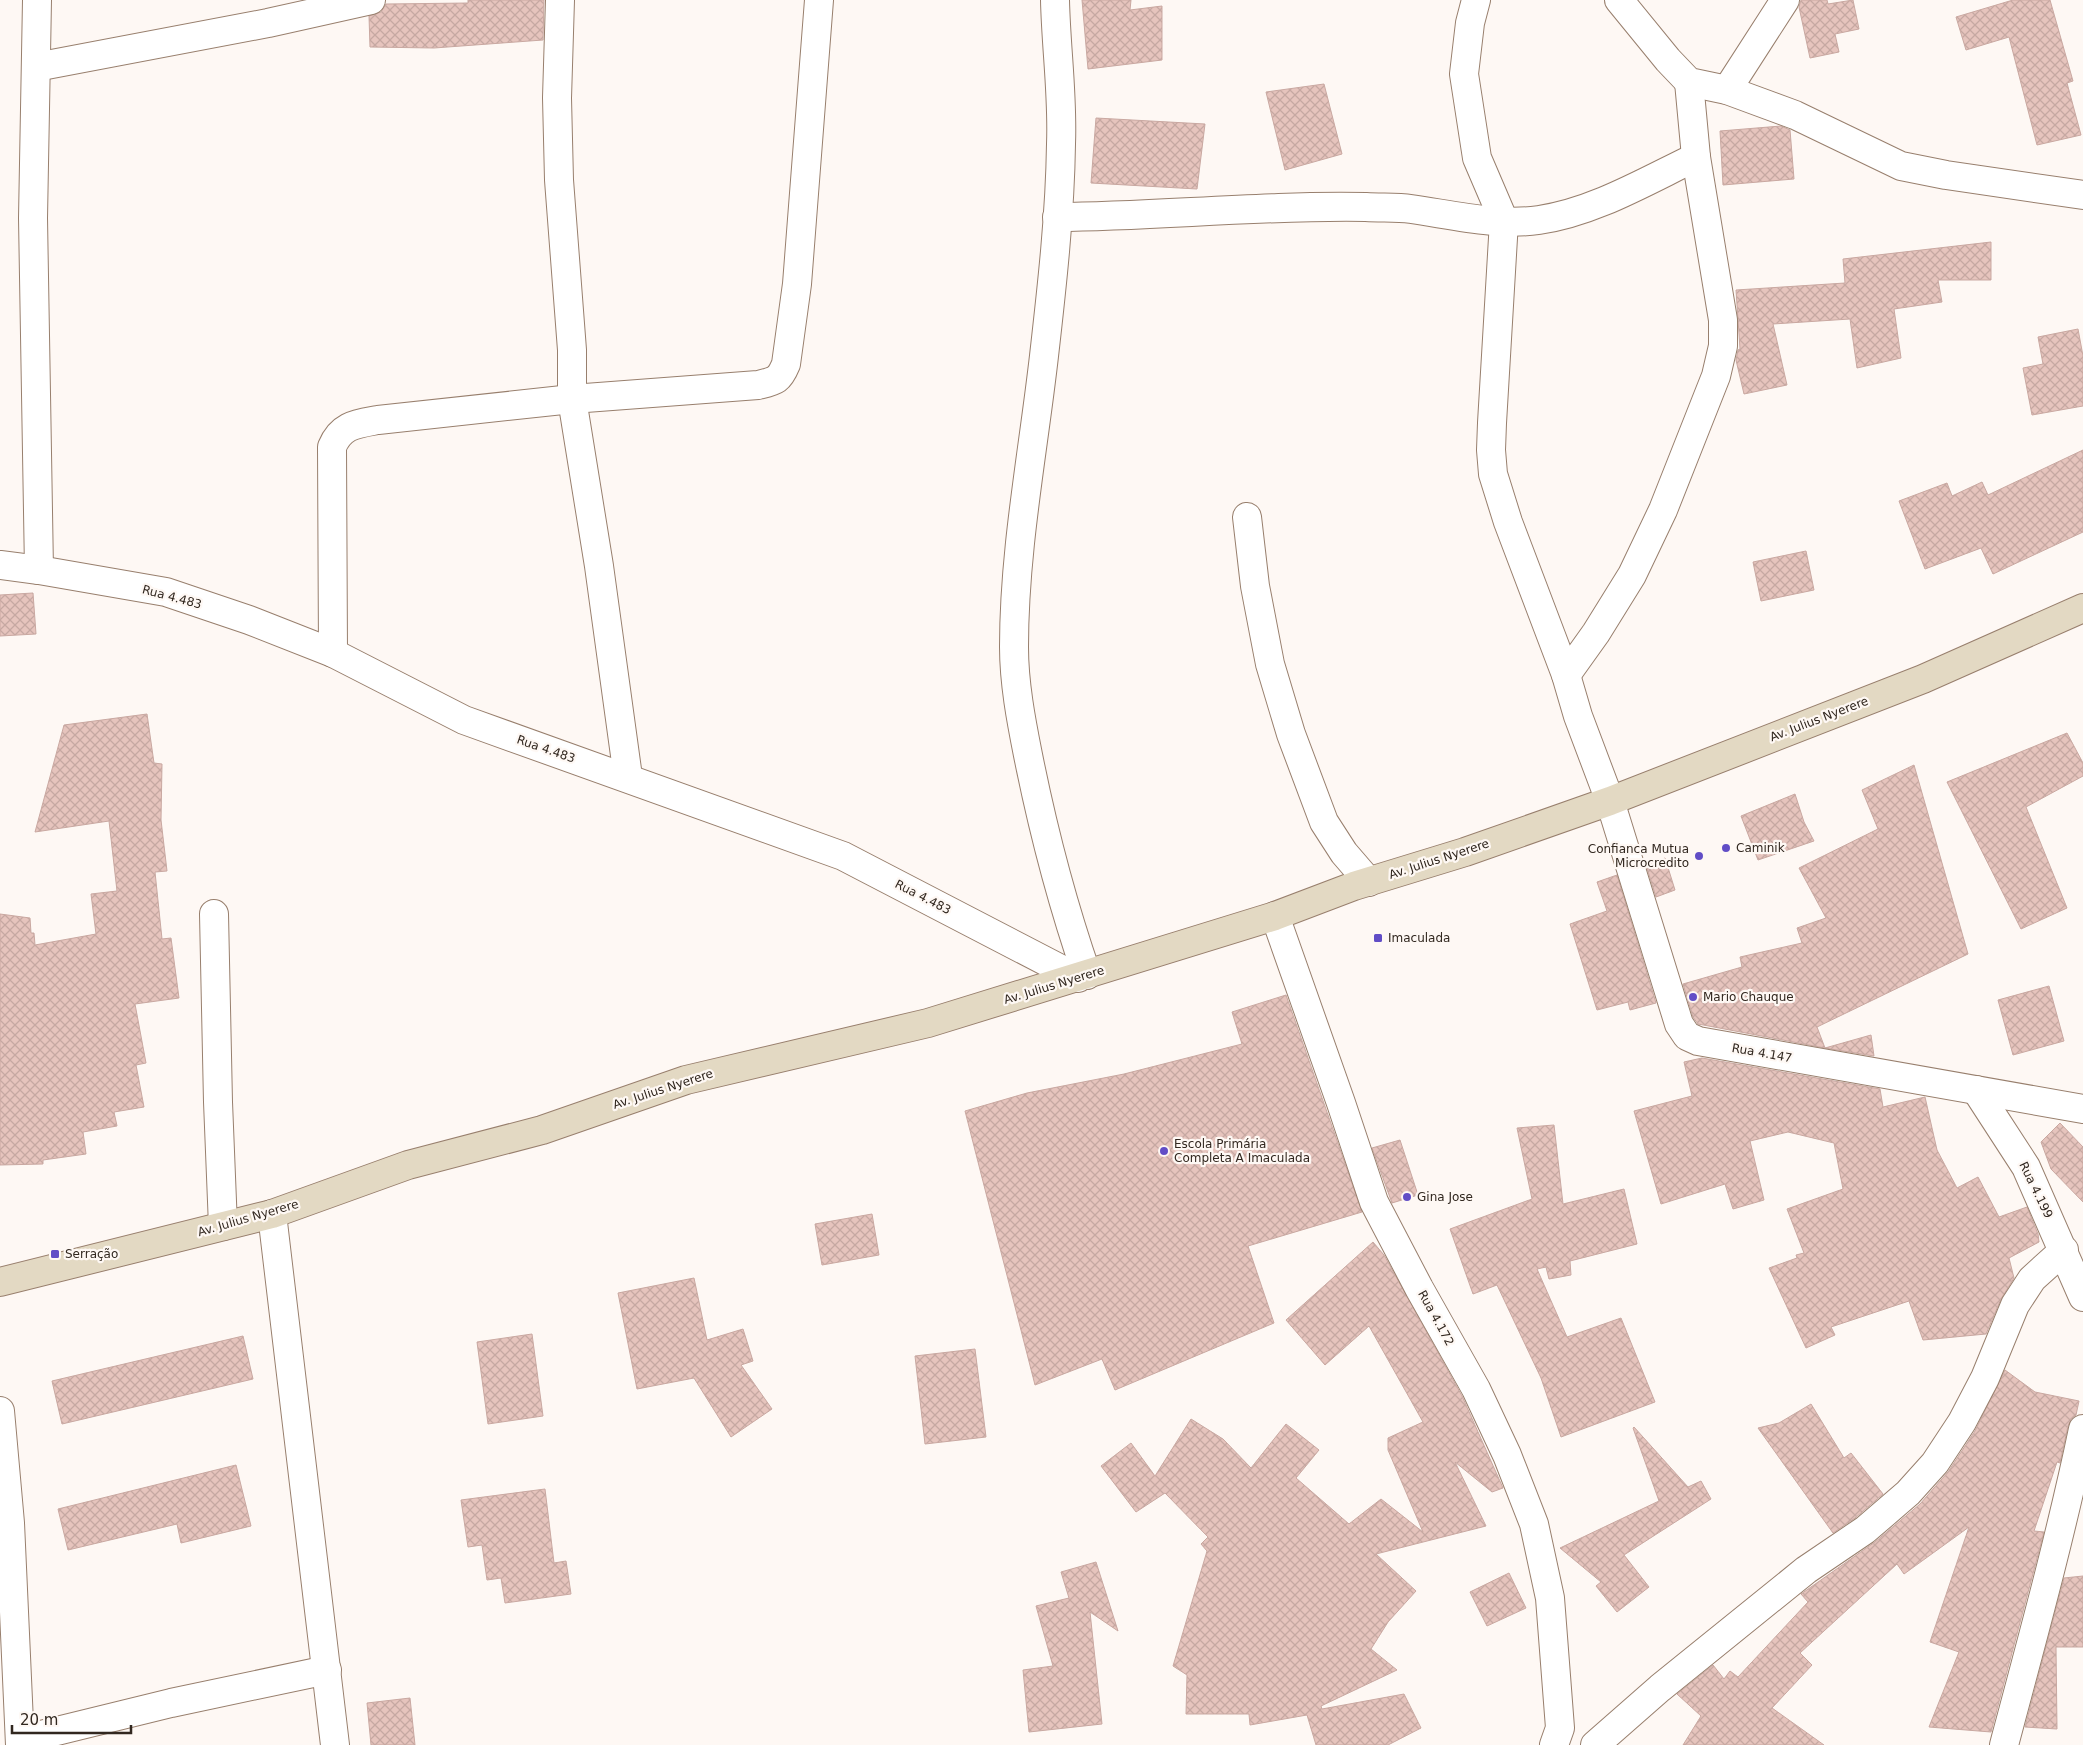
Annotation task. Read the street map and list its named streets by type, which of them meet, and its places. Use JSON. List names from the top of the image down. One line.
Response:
{"streets":{"main road":["Av. Julius Nyerere"],"street":["Rua 4.483","Rua 4.147","Rua 4.199","Rua 4.172"]},"crossings":[["Rua 4.483","Av. Julius Nyerere"],["Av. Julius Nyerere","Rua 4.147"],["Av. Julius Nyerere","Rua 4.172"],["Rua 4.147","Rua 4.199"]],"places":{"other":["Caminik","Confianca Mutua Microcredito","Mario Chauque","Escola Primária Completa A Imaculada","Gina Jose"],"transit":["Imaculada","Serração"]},"scale_bar":"20 m"}
